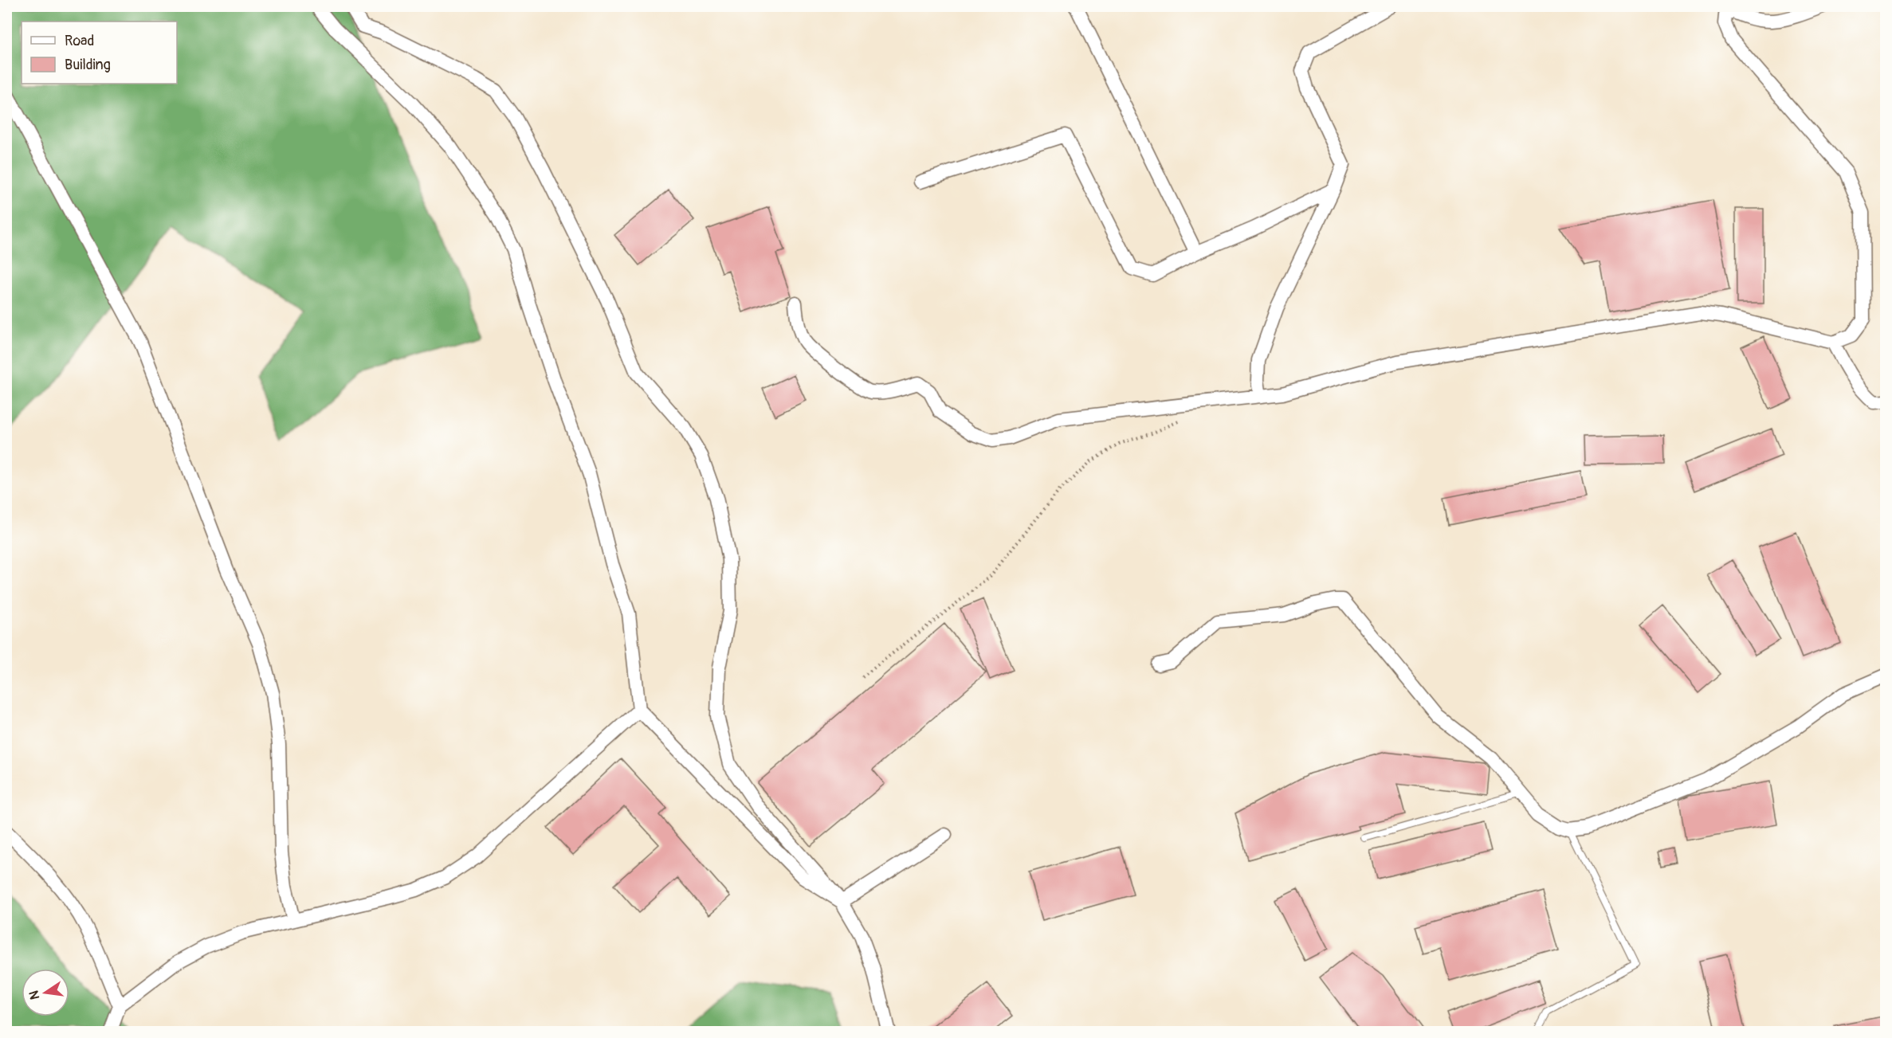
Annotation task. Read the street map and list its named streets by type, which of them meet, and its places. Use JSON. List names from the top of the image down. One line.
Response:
{"legend":["Road","Building"],"north":"left"}
